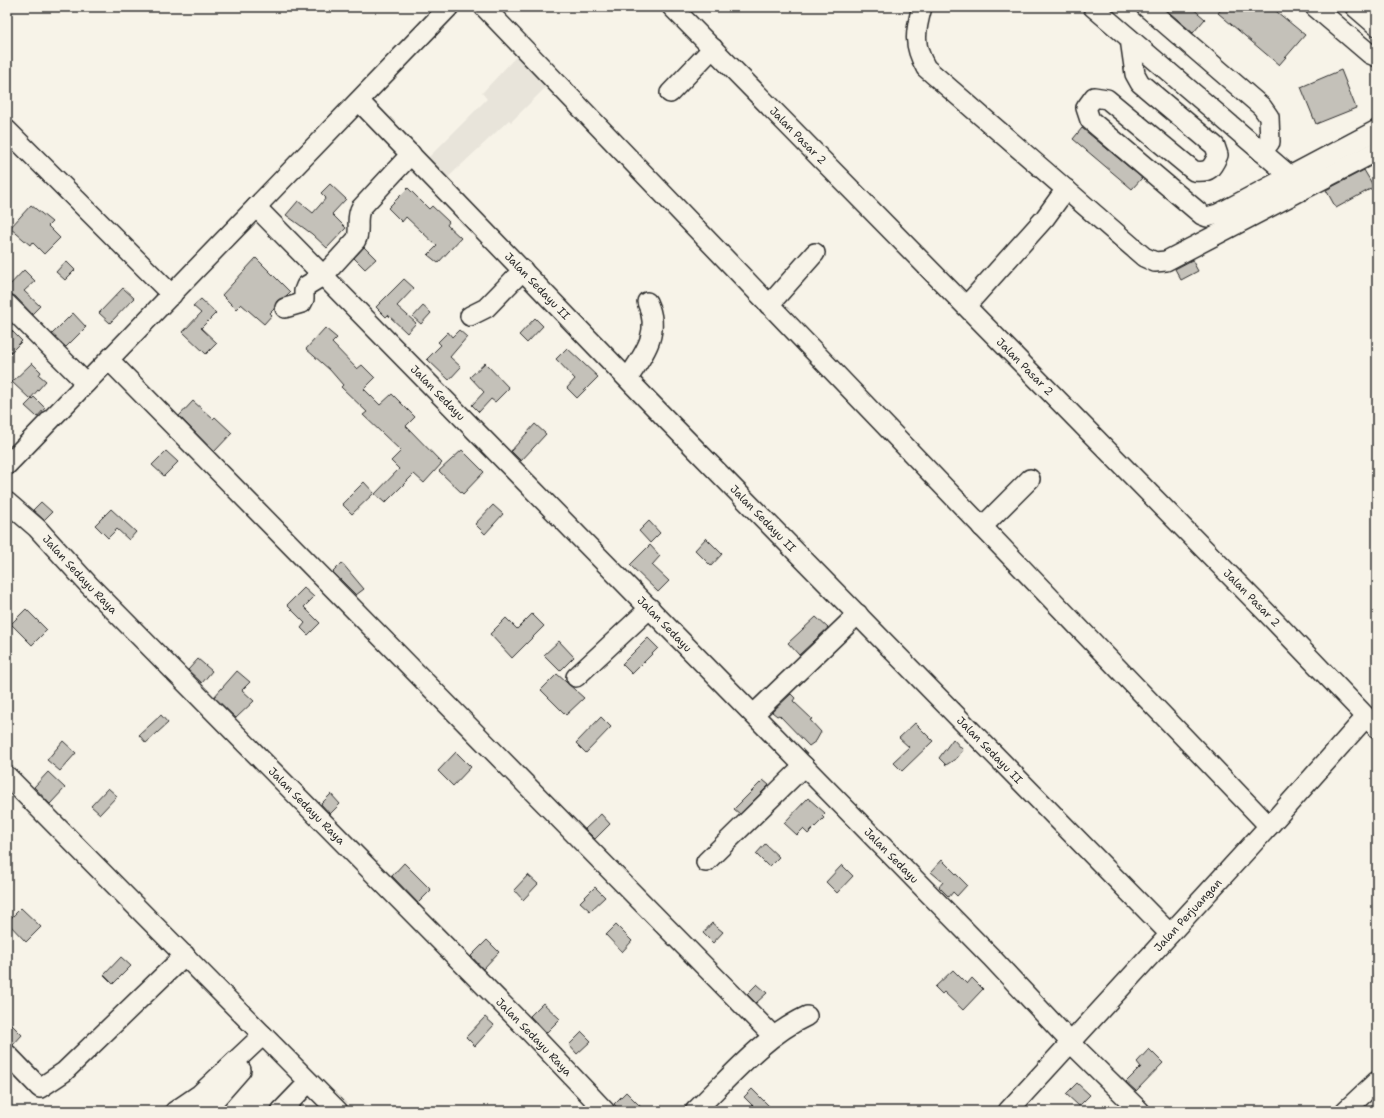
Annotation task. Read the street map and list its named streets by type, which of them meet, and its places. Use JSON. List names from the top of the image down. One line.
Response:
{"streets":{"street":["Jalan Pasar 2","Jalan Sedayu II","Jalan Sedayu","Jalan Sedayu Raya","Jalan Perjuangan"]},"crossings":[["Jalan Pasar 2","Jalan Perjuangan"],["Jalan Sedayu II","Jalan Perjuangan"],["Jalan Sedayu","Jalan Perjuangan"]]}
